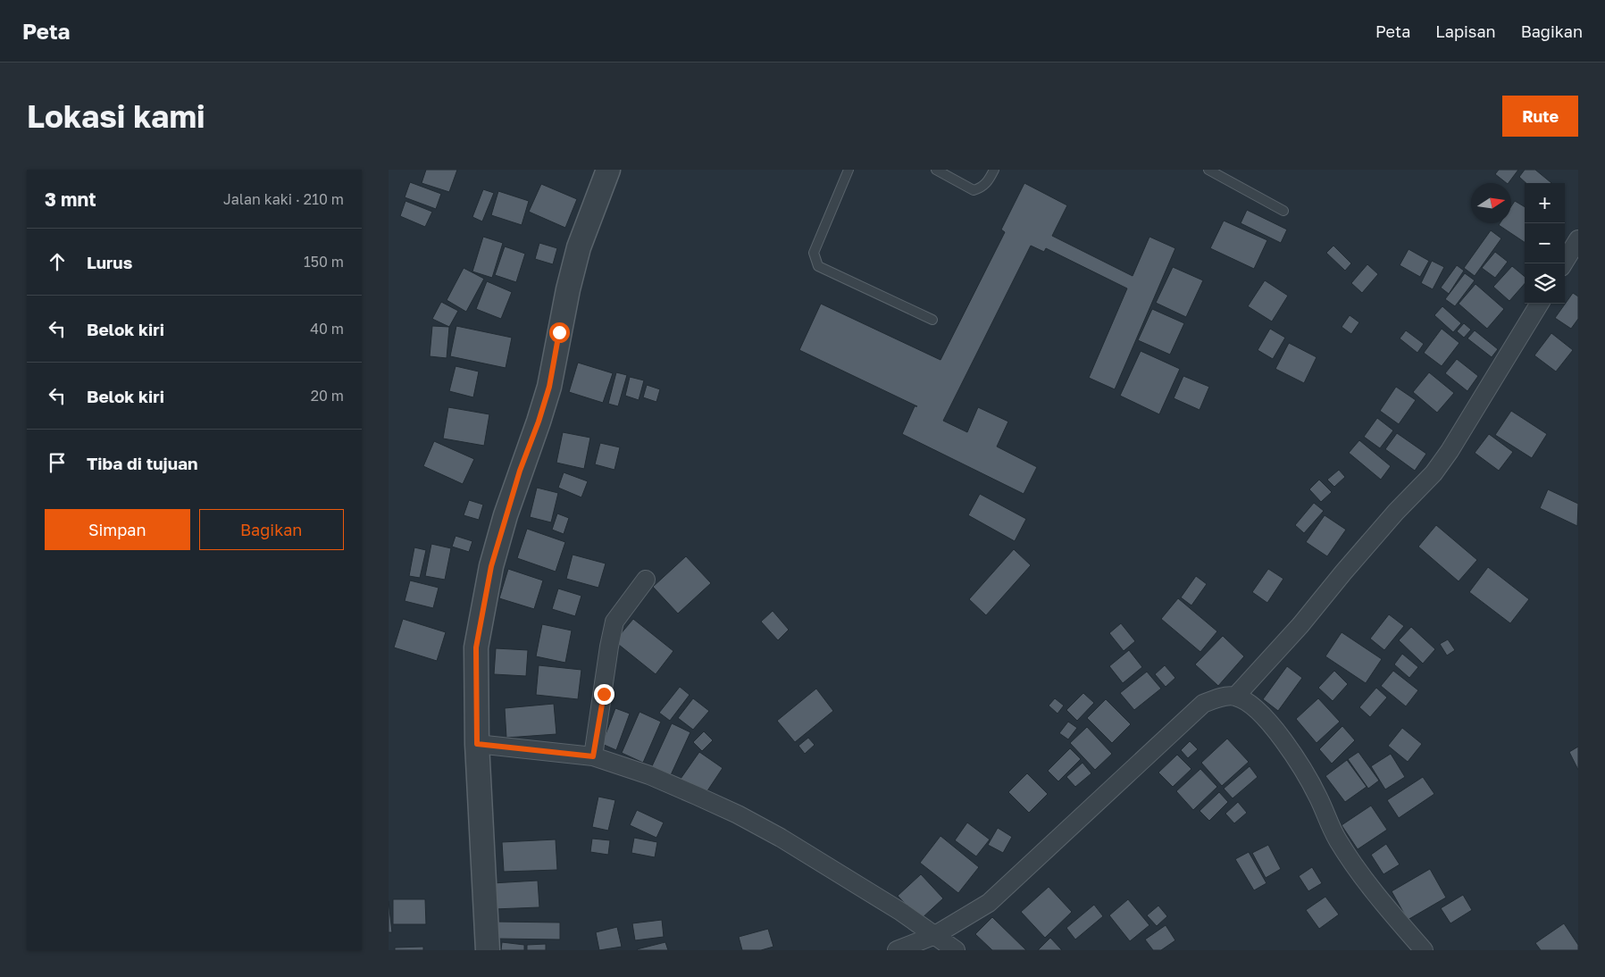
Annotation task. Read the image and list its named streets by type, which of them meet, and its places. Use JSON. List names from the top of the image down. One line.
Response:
{"north":"right","page":{"header":"Peta","nav":["Peta","Lapisan","Bagikan"],"buttons":["Rute",["Simpan","Bagikan"]],"title":"Lokasi kami","heading":["3 mnt","Jalan kaki · 210 m"],"map_buttons":["+","−"],"list":[["Lurus","150 m"],["Belok kiri","40 m"],["Belok kiri","20 m"],"Tiba di tujuan"]}}
